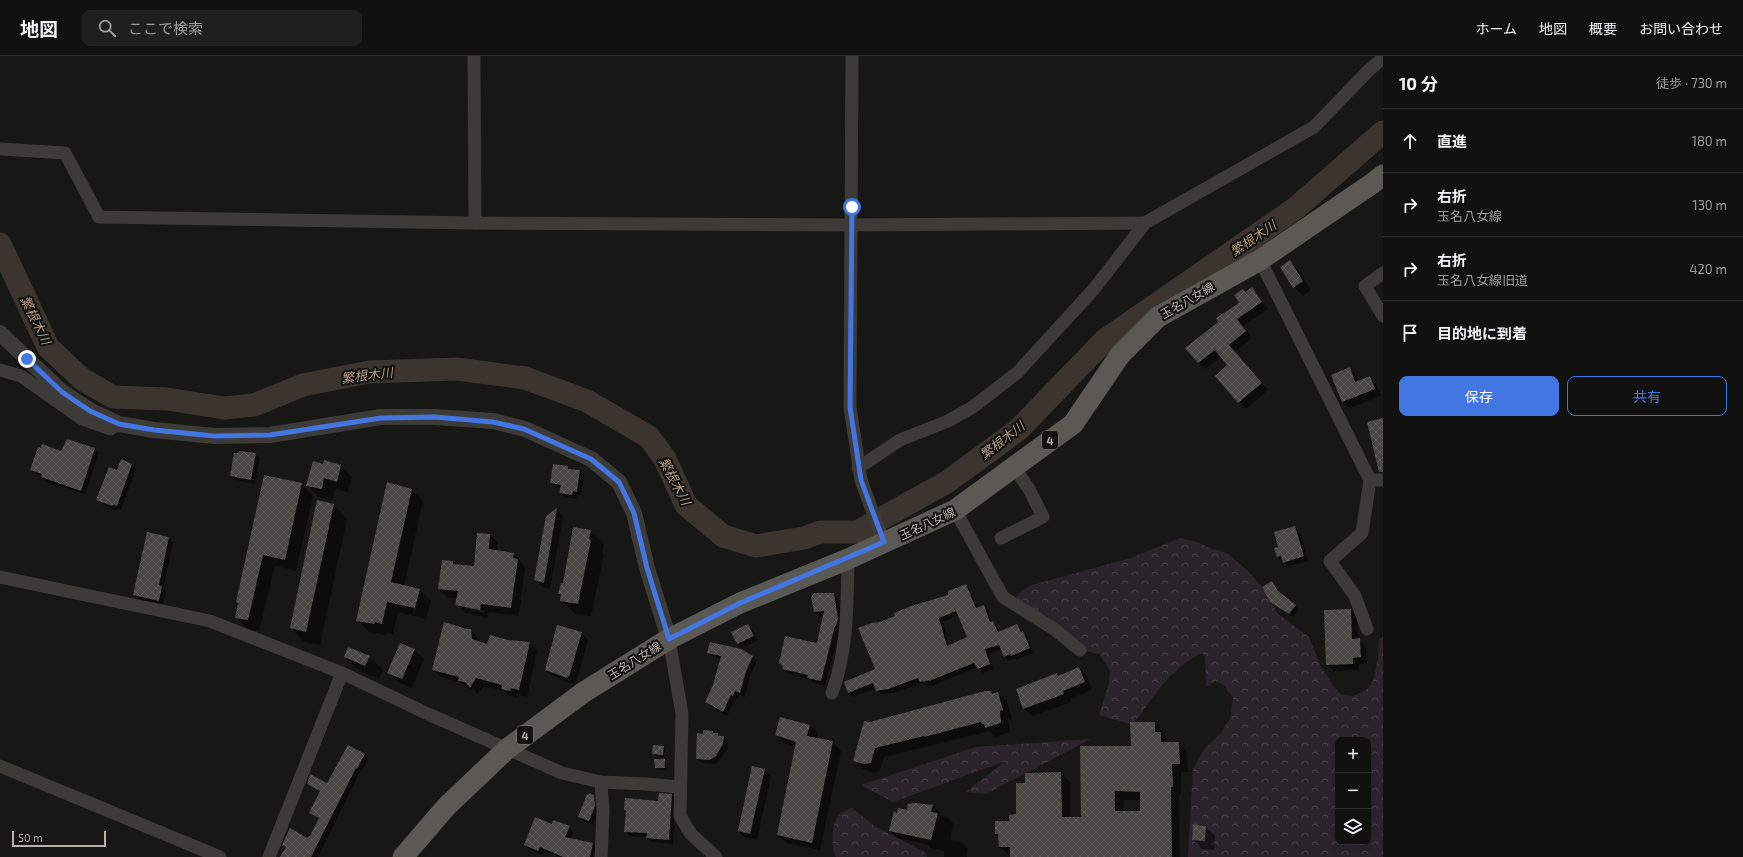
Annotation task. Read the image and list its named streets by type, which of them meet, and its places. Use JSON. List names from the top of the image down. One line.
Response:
{"streets":{"main road":["玉名八女線","4"]},"water":["繁根木川"],"scale_bar":"50 m","page":{"header":"地図","search":"ここで検索","nav":["ホーム","地図","概要","お問い合わせ"],"heading":["10 分","徒歩 · 730 m"],"list":[["直進","180 m"],["右折","玉名八女線","130 m"],["右折","玉名八女線旧道","420 m"],"目的地に到着"],"buttons":["保存","共有"],"map_buttons":["+","−"],"scale":"50 m"}}
